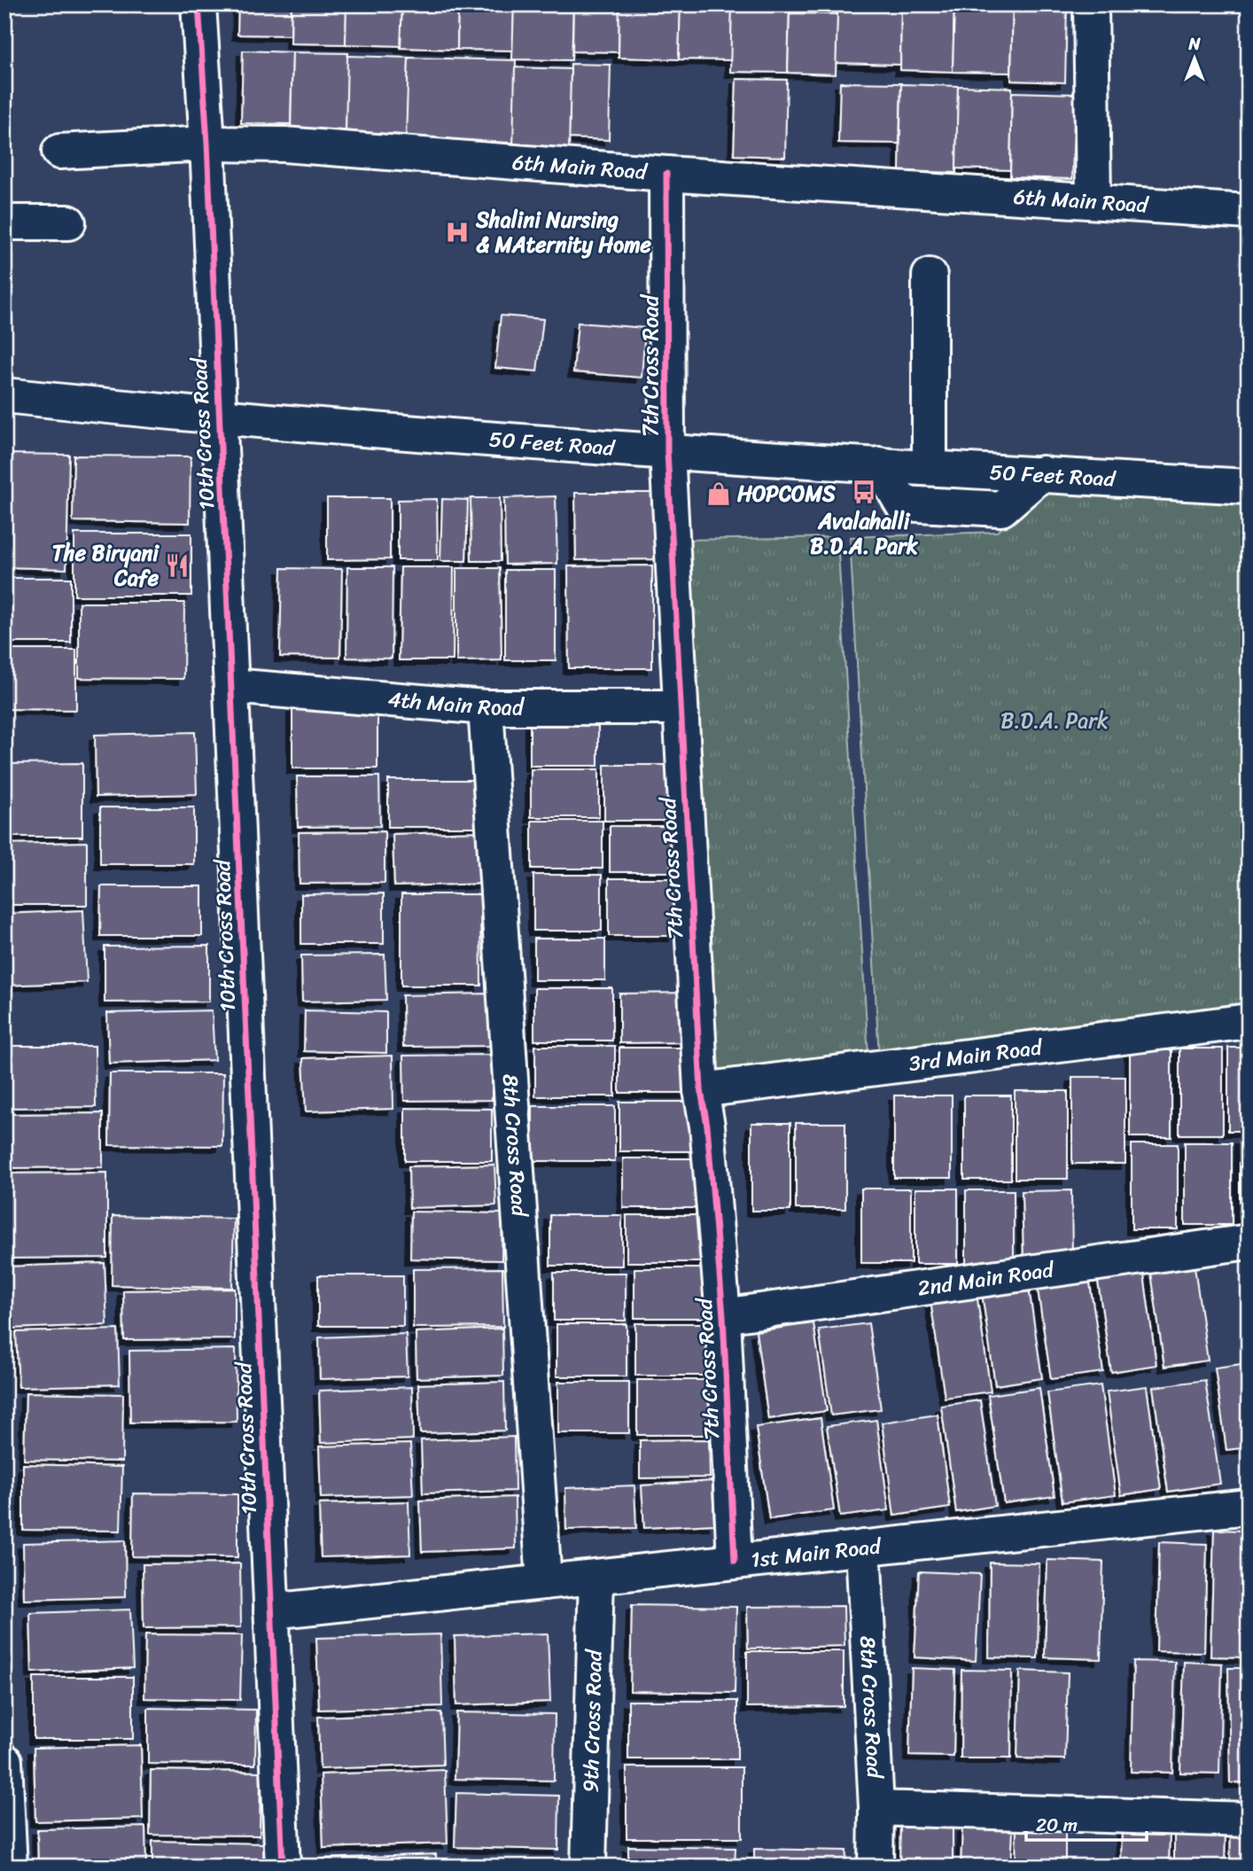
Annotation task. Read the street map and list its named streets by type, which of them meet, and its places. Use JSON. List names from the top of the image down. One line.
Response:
{"streets":{"street":["6th Main Road","7th Cross Road","10th Cross Road","50 Feet Road","4th Main Road","3rd Main Road","8th Cross Road","2nd Main Road","1st Main Road","9th Cross Road"]},"crossings":[["6th Main Road","7th Cross Road"],["6th Main Road","10th Cross Road"],["7th Cross Road","50 Feet Road"],["7th Cross Road","4th Main Road"],["7th Cross Road","3rd Main Road"],["7th Cross Road","2nd Main Road"],["7th Cross Road","1st Main Road"],["10th Cross Road","50 Feet Road"],["10th Cross Road","4th Main Road"],["10th Cross Road","1st Main Road"],["4th Main Road","8th Cross Road"],["8th Cross Road","1st Main Road"],["1st Main Road","9th Cross Road"]],"parks":["B.D.A. Park"],"places":{"hospital":["Shalini Nursing & MAternity Home"],"bus stop":["Avalahalli B.D.A. Park"],"shop":["HOPCOMS"],"restaurant":["The Biryani Cafe"]},"scale_bar":"20 m","north":"top"}
